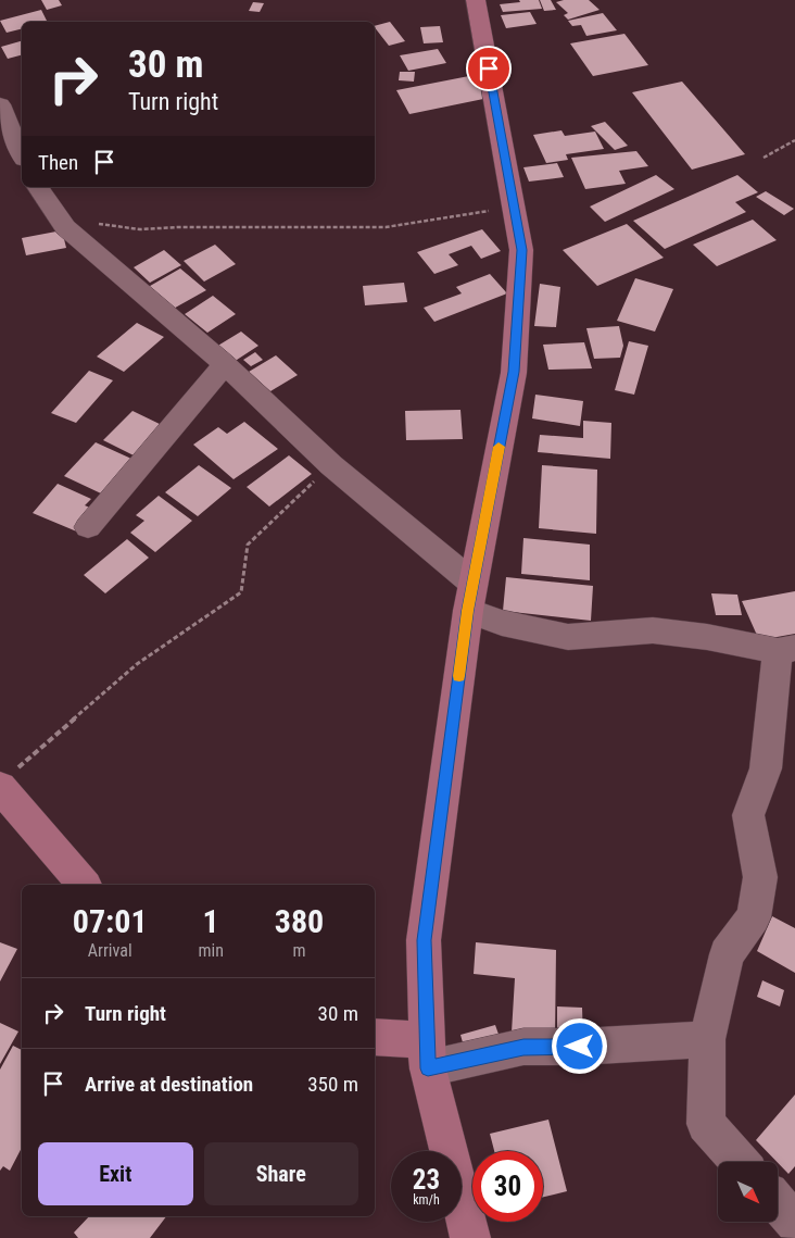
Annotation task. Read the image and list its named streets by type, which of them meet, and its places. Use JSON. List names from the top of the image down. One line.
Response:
{"north":"bottom right","page":{"turn":["30 m","Turn right"],"then":"Then","eta":["07:01","Arrival","1","min","380","m"],"list":[{"name":"Turn right","value":"30 m"},{"name":"Arrive at destination","value":"350 m"}],"buttons":["Exit","Share"],"speed":"23 km/h","limit":"30"}}
